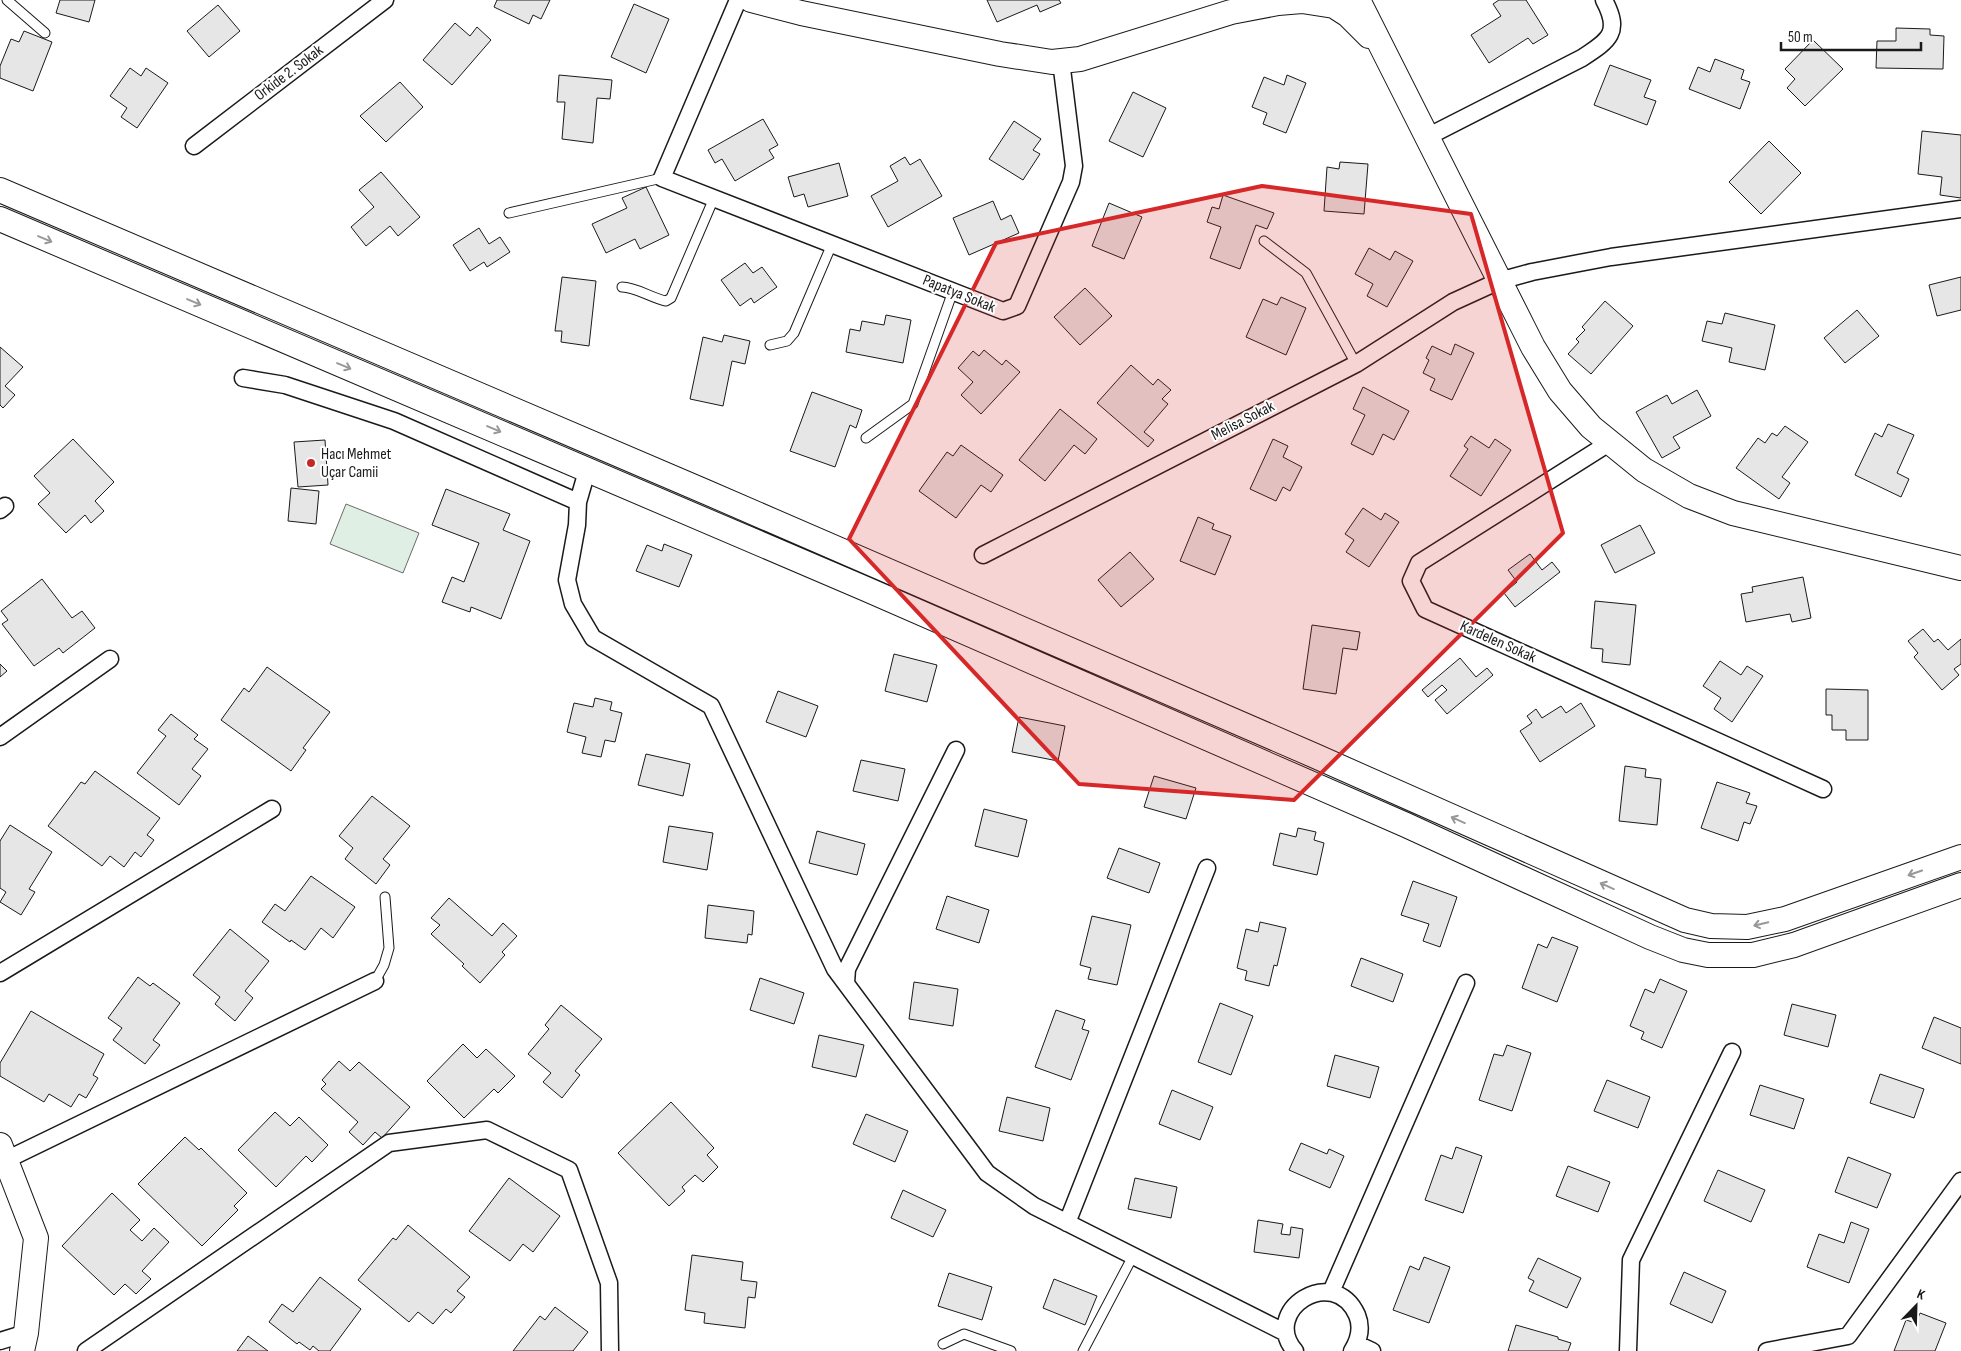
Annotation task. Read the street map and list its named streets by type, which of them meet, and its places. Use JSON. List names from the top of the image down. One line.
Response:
{"streets":{"street":["Orkide 2. Sokak","Papatya Sokak","Melisa Sokak","Kardelen Sokak"]},"places":["Hacı Mehmet Uçar Camii"],"scale_bar":"50 m","north":"top right"}
